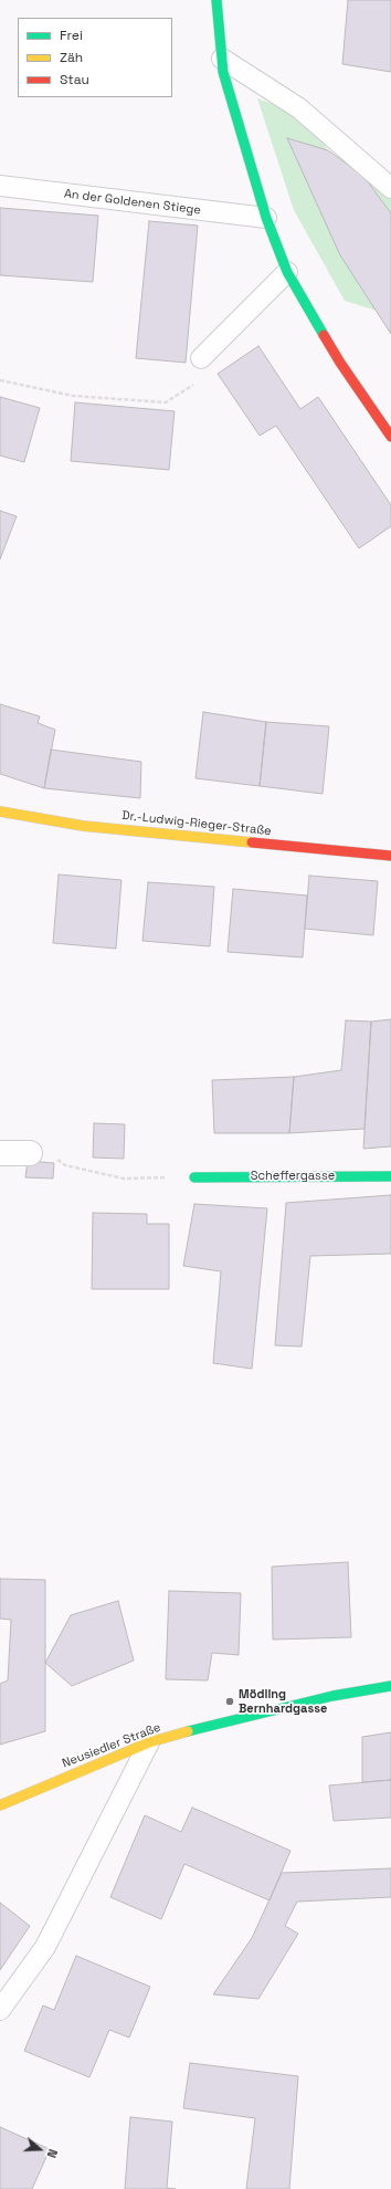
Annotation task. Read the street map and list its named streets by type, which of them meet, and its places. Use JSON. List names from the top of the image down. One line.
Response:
{"streets":{"street":["Dr.-Ludwig-Rieger-Straße","Scheffergasse","Neusiedler Straße"],"lane":["An der Goldenen Stiege"]},"places":["Mödling Bernhardgasse"],"legend":["Frei","Zäh","Stau"],"north":"right"}
